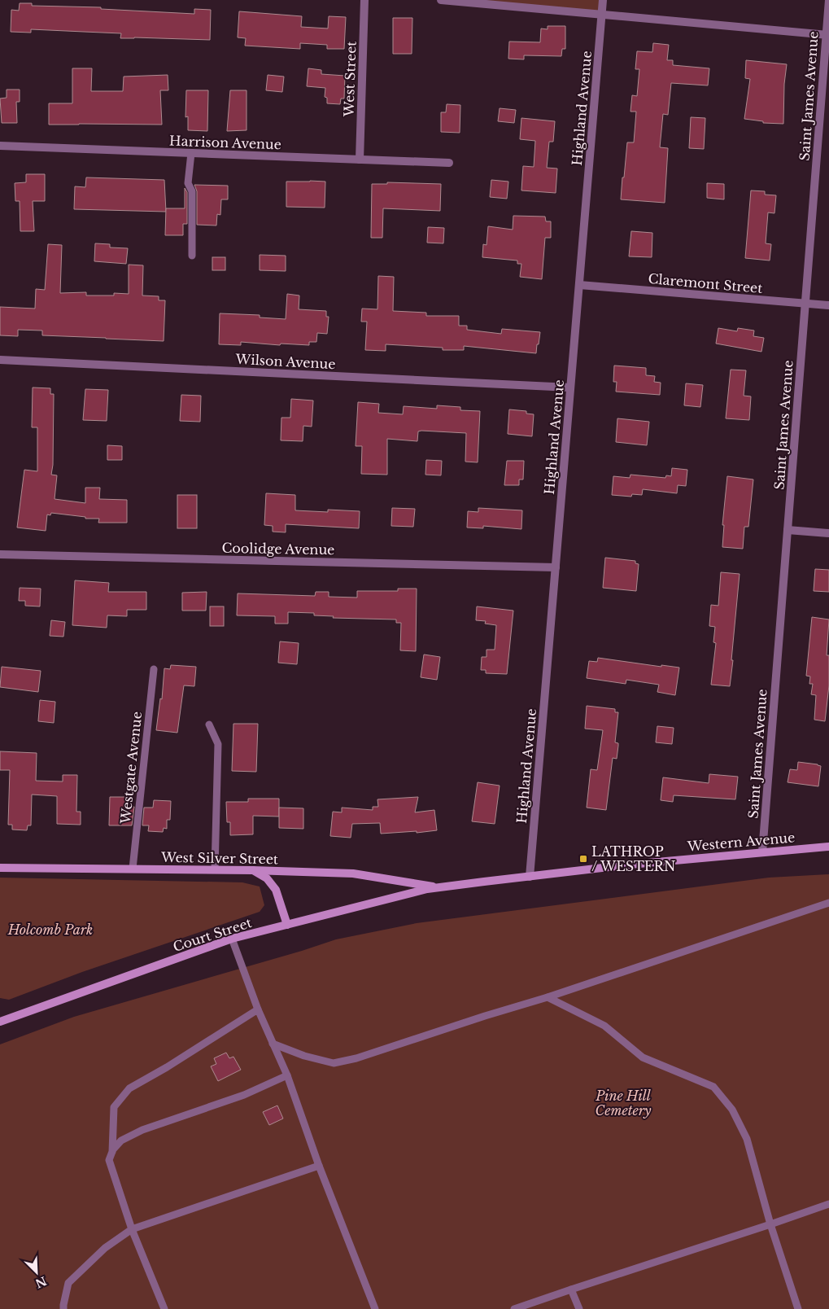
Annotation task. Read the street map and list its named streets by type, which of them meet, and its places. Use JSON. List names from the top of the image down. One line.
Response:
{"streets":{"main road":["Western Avenue","West Silver Street","Court Street"],"street":["West Street","Saint James Avenue","Highland Avenue","Harrison Avenue","Claremont Street","Wilson Avenue","Coolidge Avenue"],"lane":["Westgate Avenue"]},"crossings":[["West Street","Harrison Avenue"],["Saint James Avenue","Claremont Street"],["Saint James Avenue","Western Avenue"],["Highland Avenue","Claremont Street"],["Highland Avenue","Wilson Avenue"],["Highland Avenue","Coolidge Avenue"],["Highland Avenue","Western Avenue"],["Westgate Avenue","West Silver Street"],["Western Avenue","West Silver Street"],["Western Avenue","Court Street"],["West Silver Street","Court Street"]],"parks":["Holcomb Park","Pine Hill Cemetery"],"places":{"transit":["LATHROP / WESTERN"]},"north":"bottom right"}
